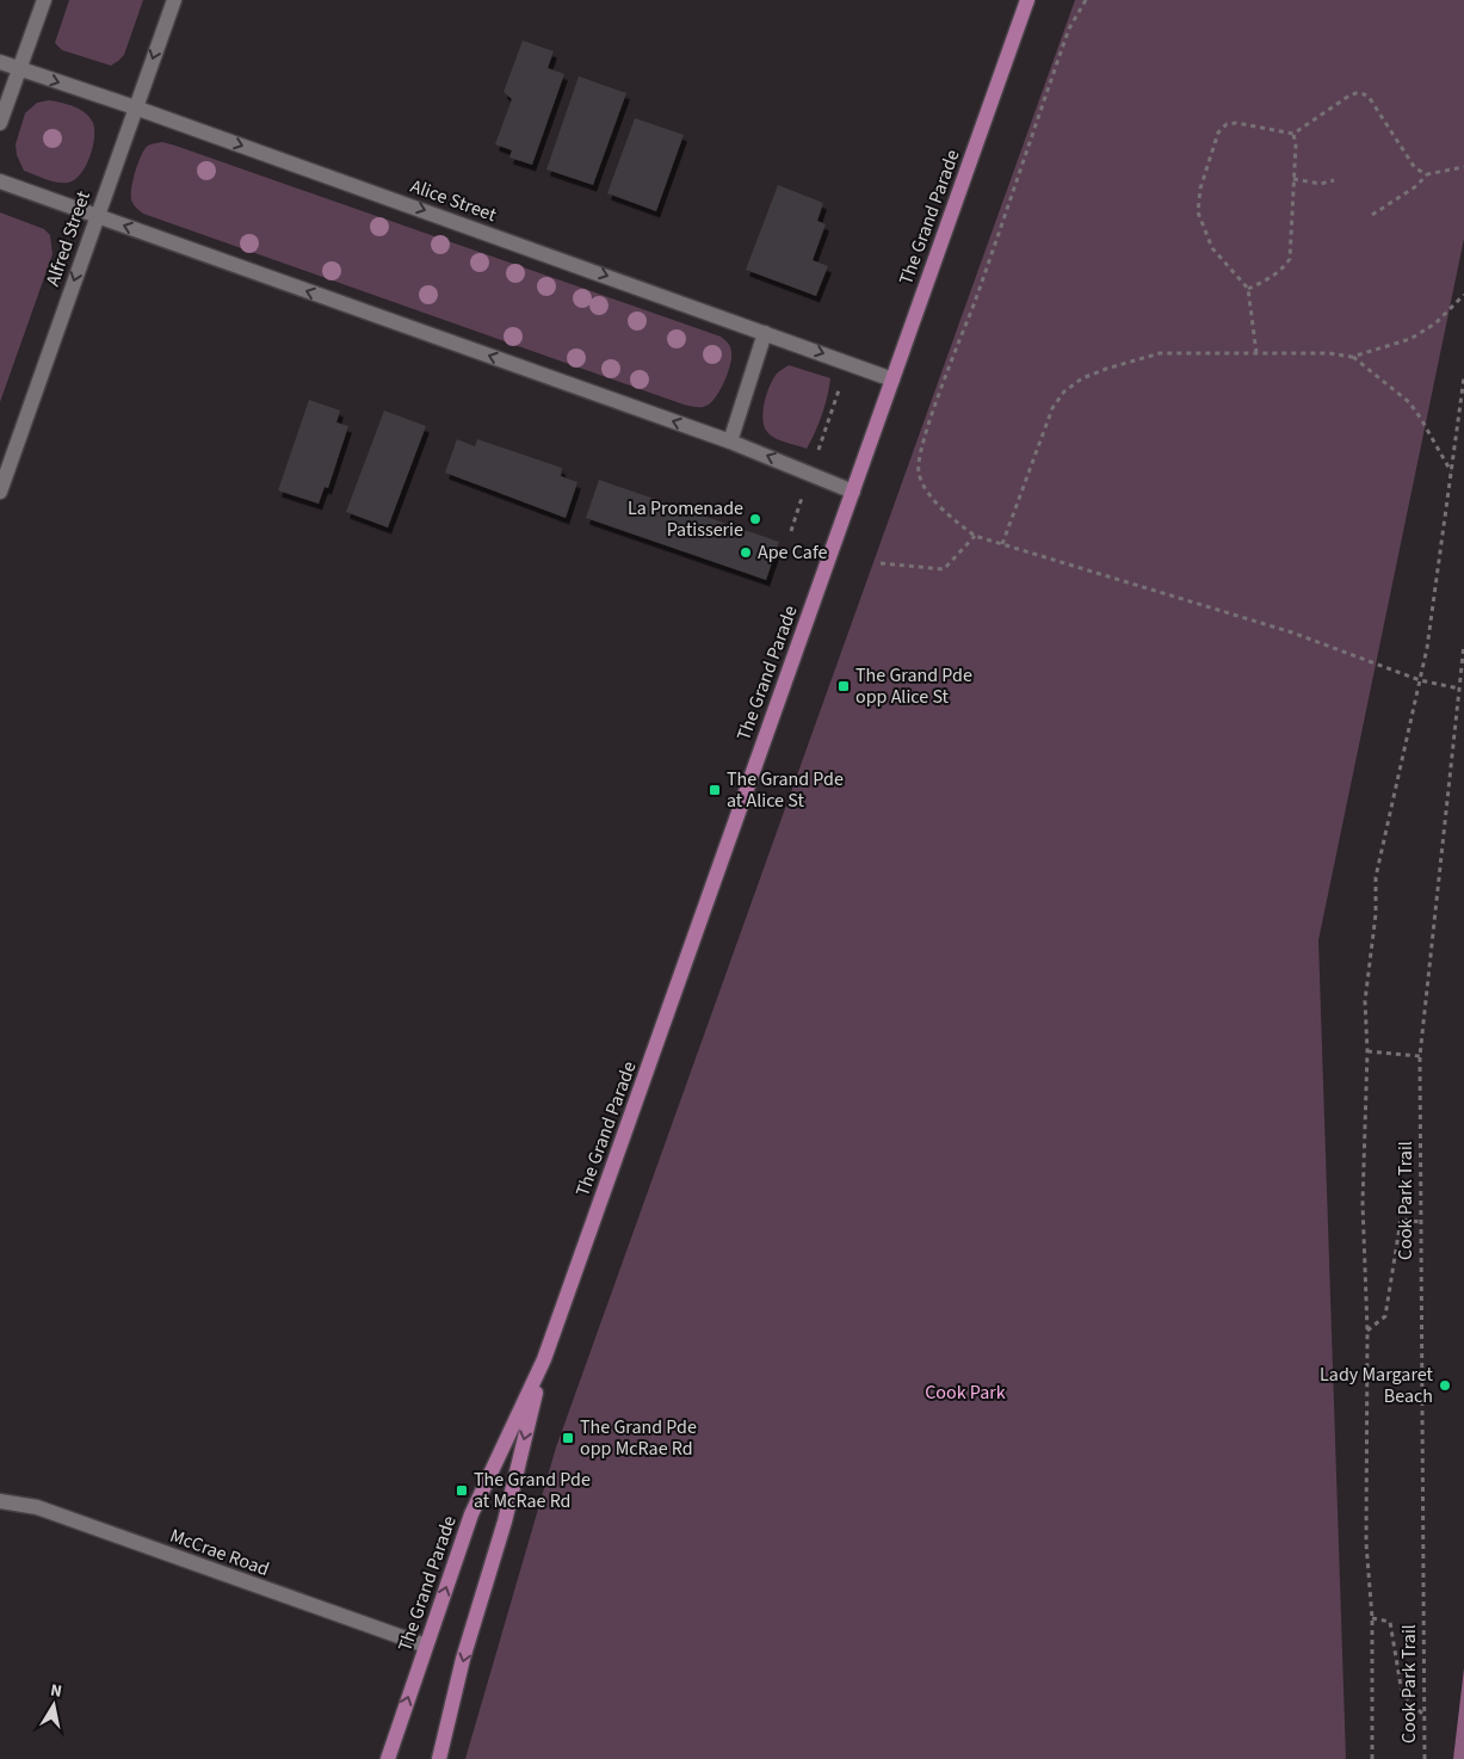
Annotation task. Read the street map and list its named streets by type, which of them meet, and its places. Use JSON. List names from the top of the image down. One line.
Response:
{"streets":{"main road":["The Grand Parade"],"street":["Alice Street","Alfred Street","McCrae Road"],"path":["Cook Park Trail"]},"crossings":[["Alice Street","The Grand Parade"],["Alice Street","Alfred Street"],["The Grand Parade","McCrae Road"]],"one_way":["Alfred Street"],"parks":["Cook Park"],"places":{"other":["La Promenade Patisserie","Ape Cafe","Lady Margaret Beach"],"transit":["The Grand Pde opp Alice St","The Grand Pde at Alice St","The Grand Pde opp McRae Rd","The Grand Pde at McRae Rd"]},"north":"top"}
